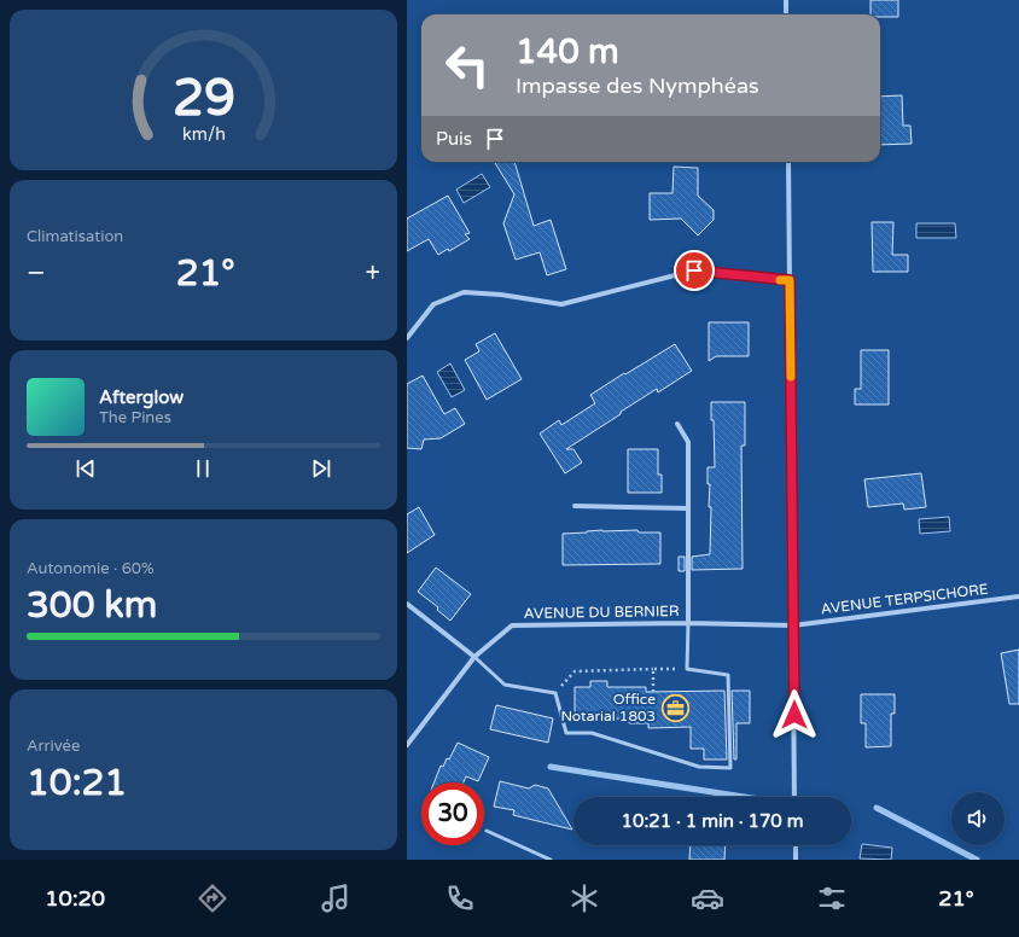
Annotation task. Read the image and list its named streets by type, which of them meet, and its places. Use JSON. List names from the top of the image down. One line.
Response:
{"streets":{"street":["AVENUE TERPSICHORE","AVENUE DU BERNIER"]},"crossings":[["AVENUE TERPSICHORE","AVENUE DU BERNIER"]],"places":{"office":["Office Notarial 1803"]},"page":{"turn":["140 m","Impasse des Nymphéas"],"then":"Puis","tile":["Climatisation",["Autonomie · 60%","300 km"],["Arrivée","10:21"]],"heat":["−","21°","+"],"song":["Afterglow","The Pines"],"limit":"30","trip":"10:21 · 1 min · 170 m","tabs":["10:20","21°"],"gauge":["29","km/h"]}}
